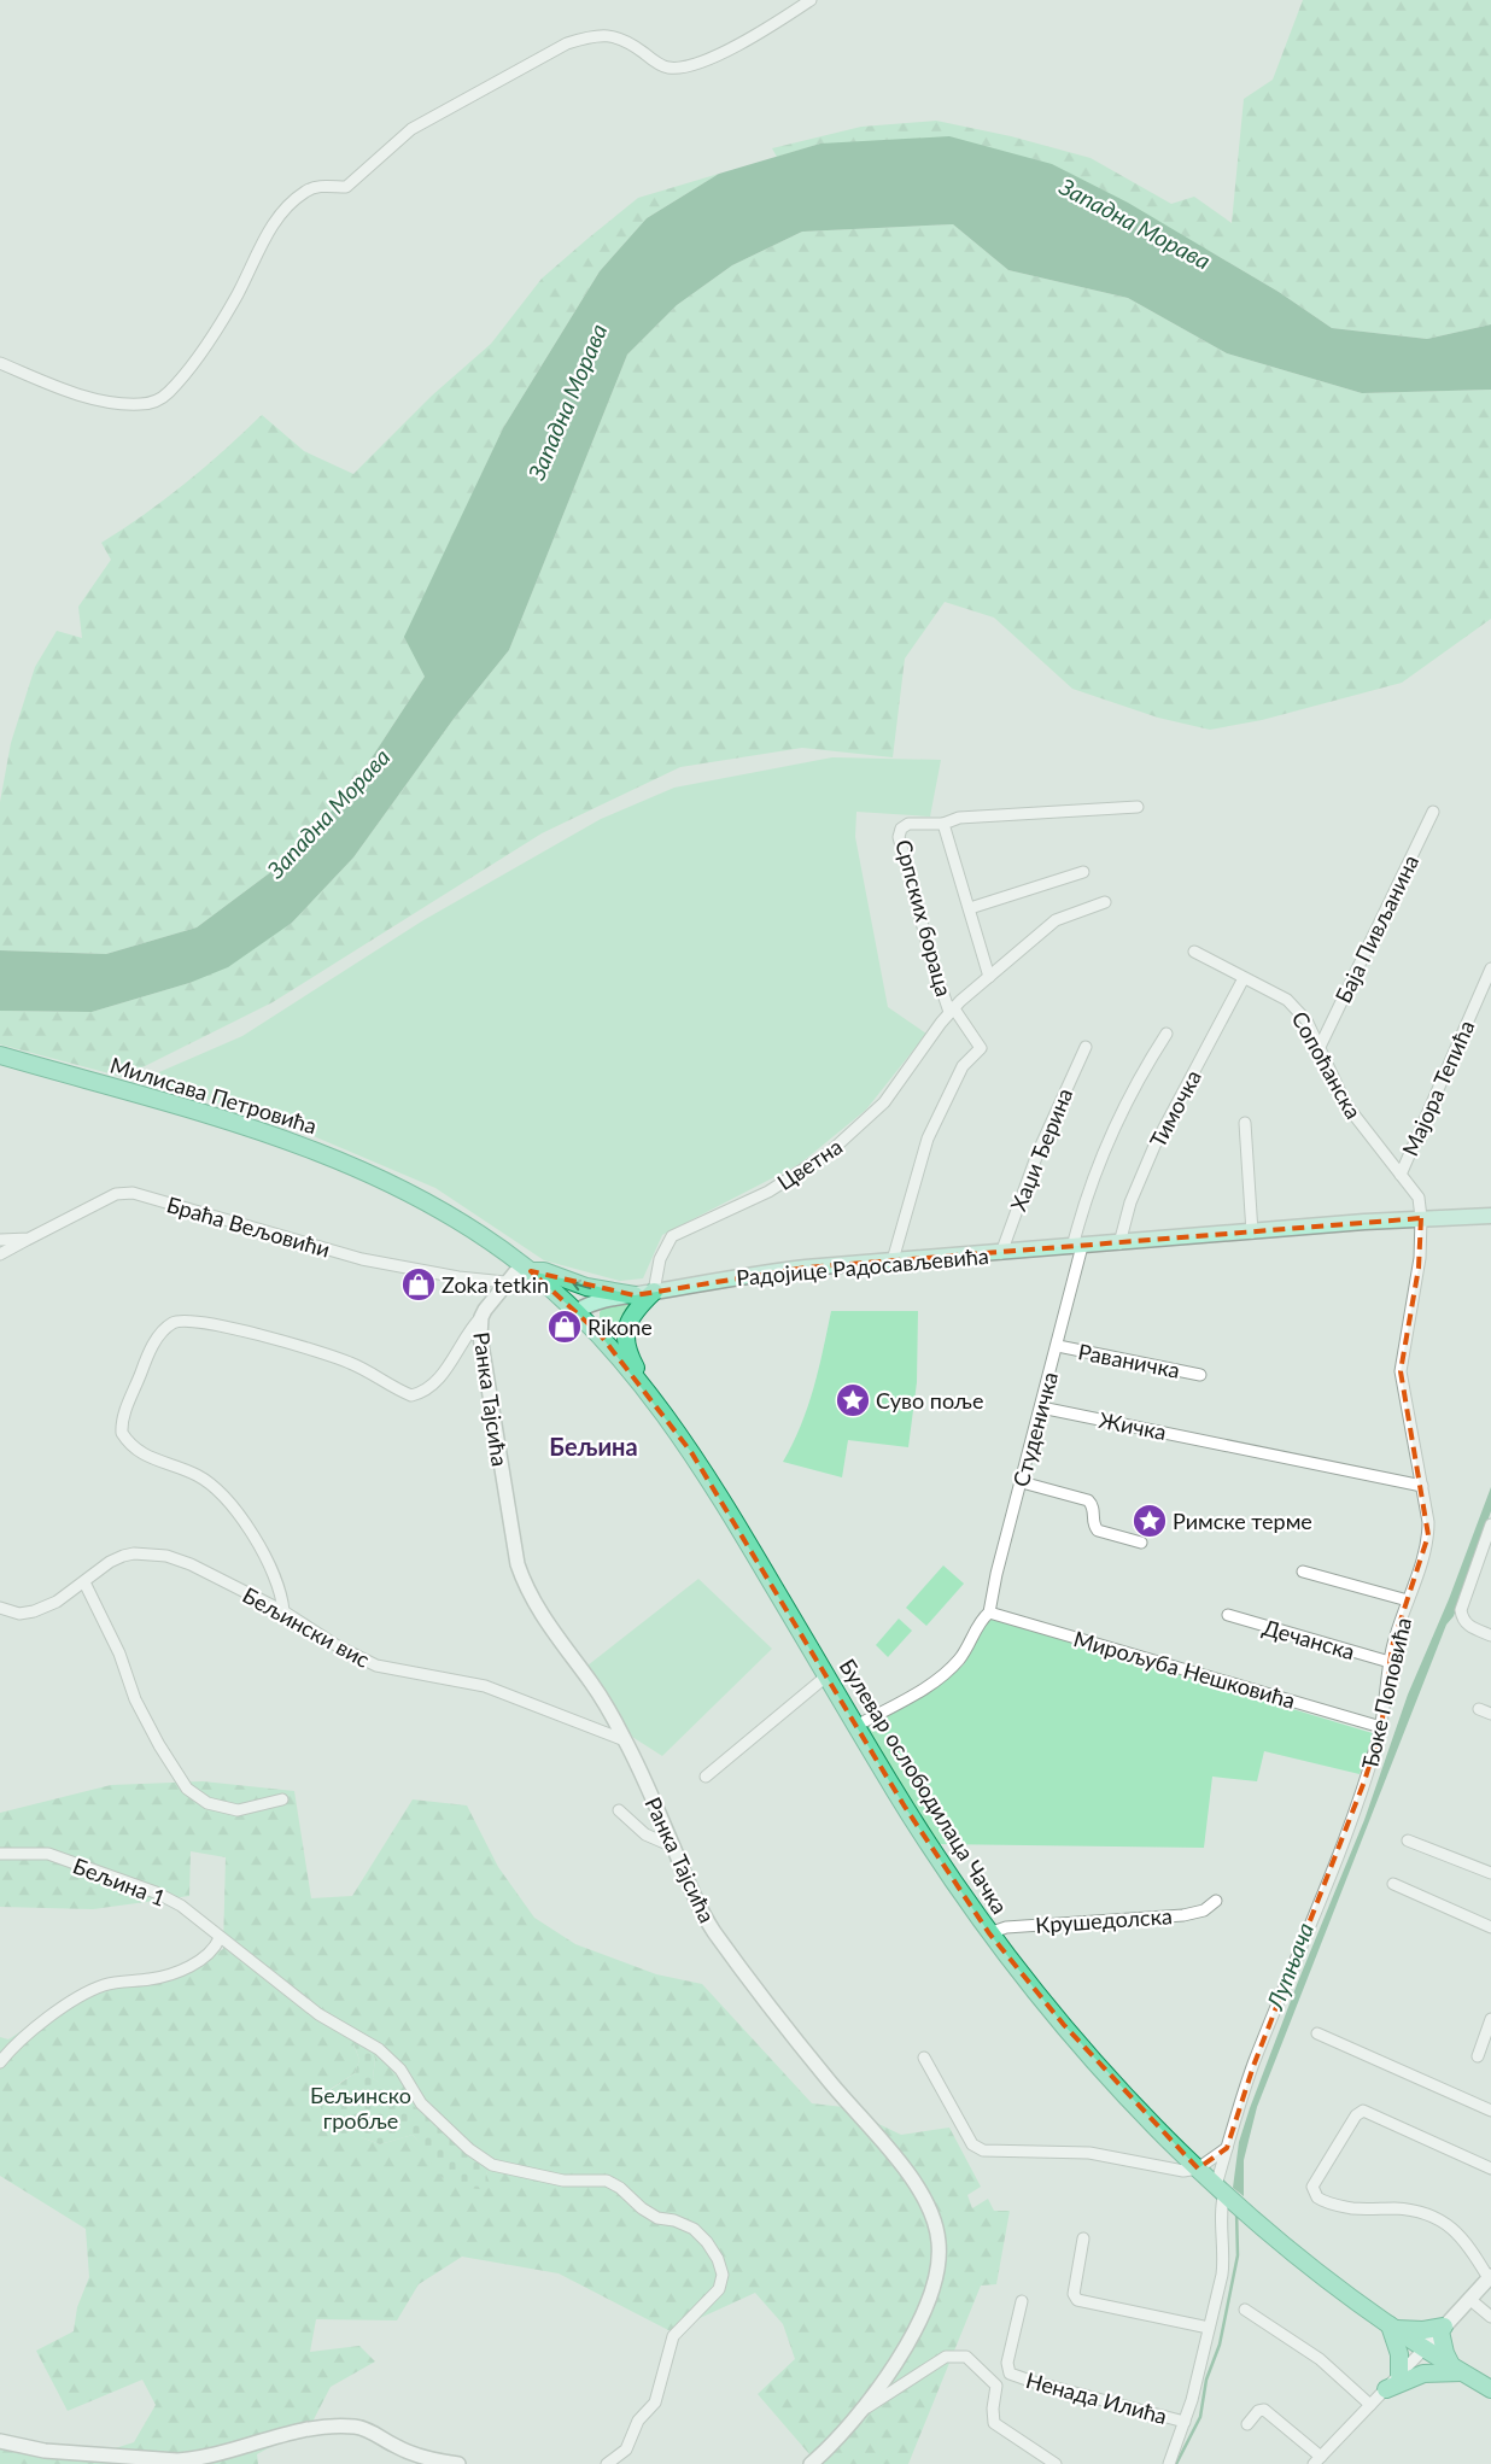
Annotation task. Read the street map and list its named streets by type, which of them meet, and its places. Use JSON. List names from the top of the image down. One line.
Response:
{"streets":{"main road":["Милисава Петровића","Радојице Радосављевића","Булевар ослободилаца Чачка"],"street":["Српских бораца","Баја Пивљанина","Сопоћанска","Мајора Тепића","Тимочка","Хаџи Ђерина","Цветна","Браћа Вељовићи","Раваничка","Ранка Тајсића","Жичка","Студеничка","Бељински вис","Дечанска","Мирољуба Нешковића","Ђоке Поповића","Бељина 1","Крушедолска","Ненада Илића"]},"crossings":[["Српских бораца","Цветна"],["Српских бораца","Радојице Радосављевића"],["Баја Пивљанина","Сопоћанска"],["Сопоћанска","Мајора Тепића"],["Сопоћанска","Тимочка"],["Сопоћанска","Радојице Радосављевића"],["Сопоћанска","Ђоке Поповића"],["Милисава Петровића","Ранка Тајсића"],["Милисава Петровића","Булевар ослободилаца Чачка"],["Тимочка","Радојице Радосављевића"],["Хаџи Ђерина","Радојице Радосављевића"],["Цветна","Радојице Радосављевића"],["Браћа Вељовићи","Ранка Тајсића"],["Радојице Радосављевића","Студеничка"],["Радојице Радосављевића","Ђоке Поповића"],["Радојице Радосављевића","Булевар ослободилаца Чачка"],["Раваничка","Студеничка"],["Ранка Тајсића","Бељински вис"],["Ранка Тајсића","Булевар ослободилаца Чачка"],["Жичка","Студеничка"],["Жичка","Ђоке Поповића"],["Студеничка","Мирољуба Нешковића"],["Дечанска","Ђоке Поповића"],["Мирољуба Нешковића","Ђоке Поповића"],["Ђоке Поповића","Булевар ослободилаца Чачка"],["Ђоке Поповића","Ненада Илића"],["Булевар ослободилаца Чачка","Крушедолска"]],"districts":["Бељина"],"water":["Западна Морава","Лупњача"],"parks":["Бељинско гробље"],"places":{"shop":["Zoka tetkin","Rikone"],"place":["Суво поље","Римске терме"]}}
